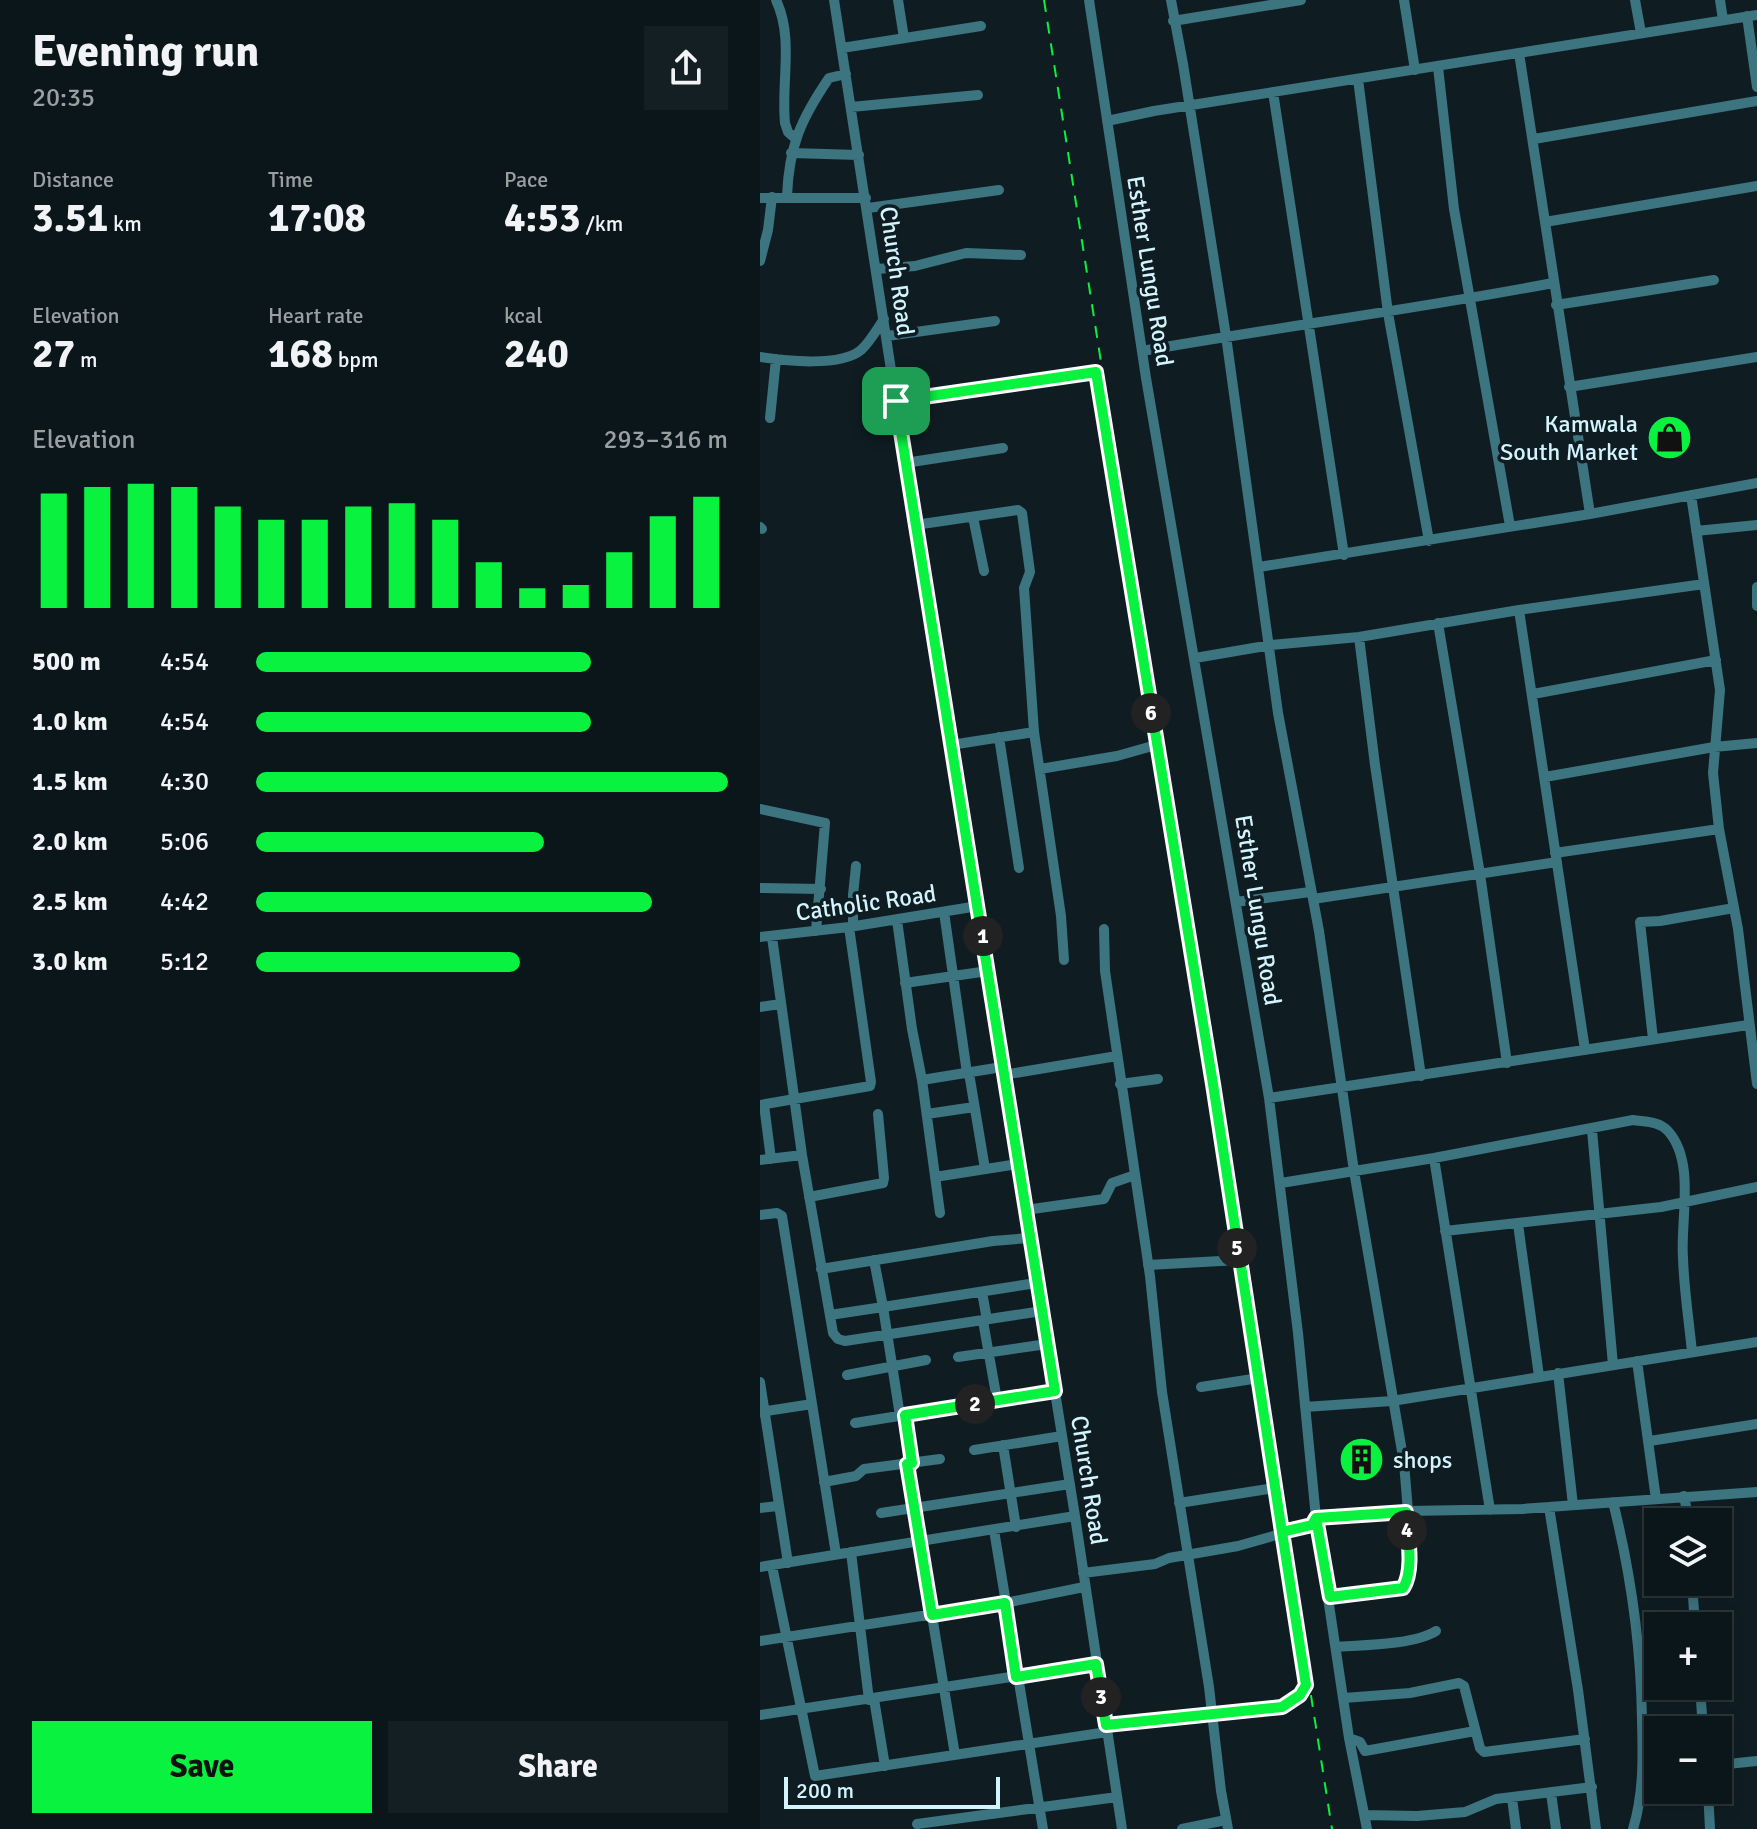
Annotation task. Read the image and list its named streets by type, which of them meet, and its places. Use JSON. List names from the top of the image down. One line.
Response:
{"streets":{"street":["Church Road","Esther Lungu Road","Catholic Road"]},"crossings":[["Church Road","Catholic Road"]],"places":{"shop":["Kamwala South Market"],"building":["shops"]},"scale_bar":"200 m","page":{"heading":["Evening run","20:35"],"stats":[["Distance","3.51 km"],["Time","17:08"],["Pace","4:53 /km"],["Elevation","27 m"],["Heart rate","168 bpm"],["kcal","240"]],"chart":["Elevation","293–316 m"],"list":[{"name":"500 m","note":"4:54"},{"name":"1.0 km","note":"4:54"},{"name":"1.5 km","note":"4:30"},{"name":"2.0 km","note":"5:06"},{"name":"2.5 km","note":"4:42"},{"name":"3.0 km","note":"5:12"}],"pins":["6","1","5","2","4","3"],"map_buttons":["+","−"],"buttons":["Save","Share"],"scale":"200 m"}}
